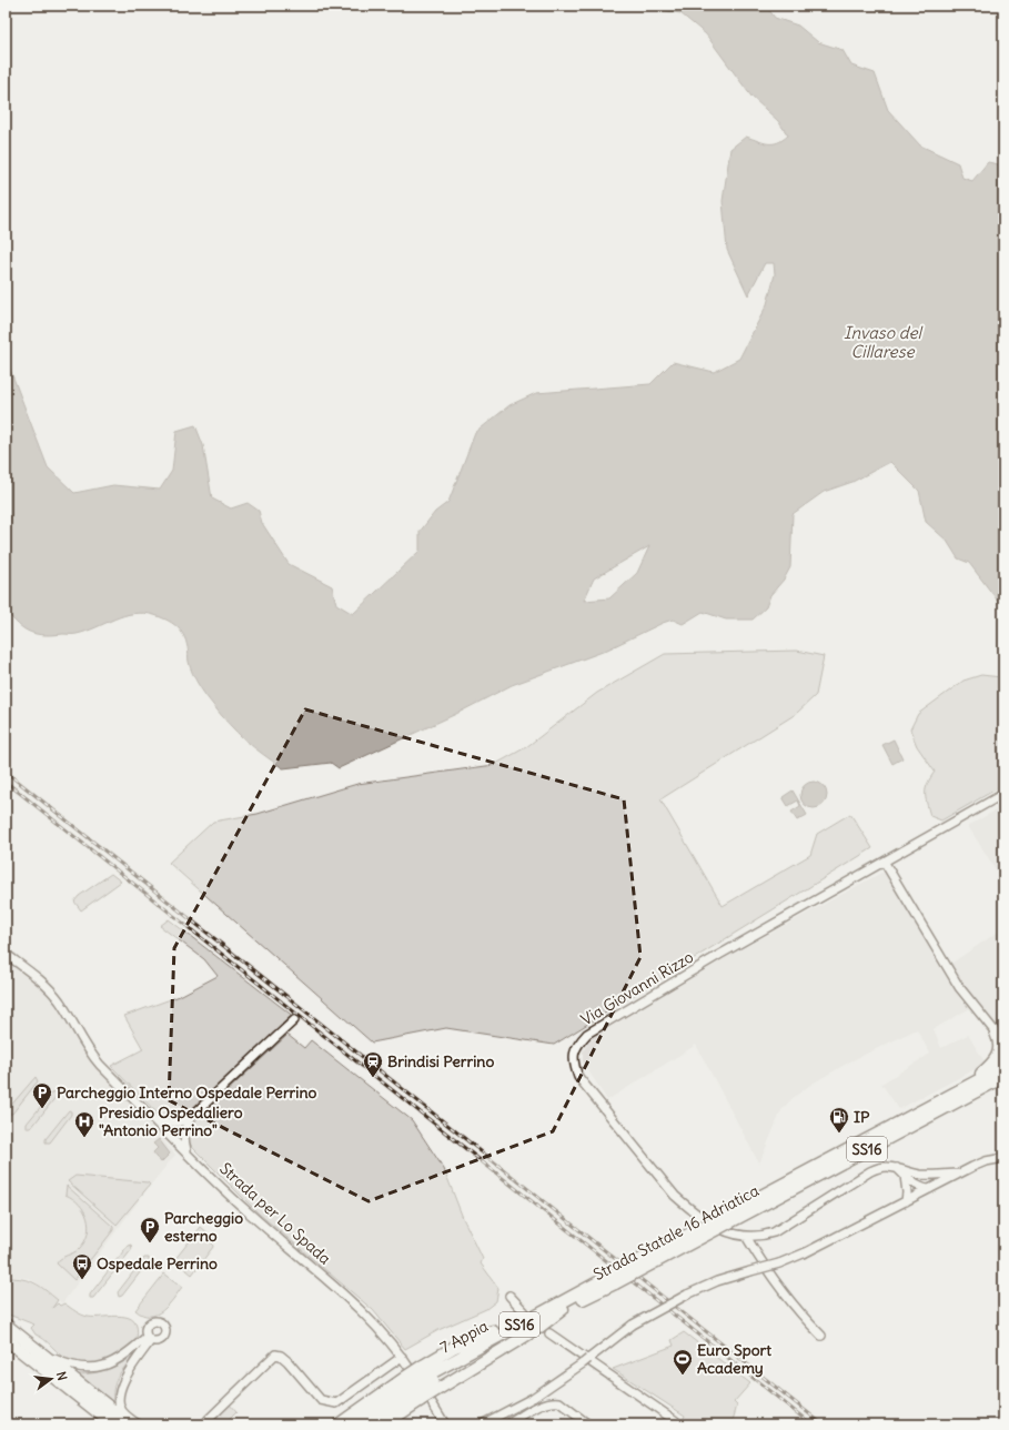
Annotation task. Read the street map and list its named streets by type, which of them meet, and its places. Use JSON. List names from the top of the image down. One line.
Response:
{"streets":{"highway":["SS16","Strada Statale 16 Adriatica","7 Appia"],"street":["Via Giovanni Rizzo","Strada per Lo Spada"]},"crossings":[["SS16","7 Appia"],["Strada Statale 16 Adriatica","7 Appia"]],"water":["Invaso del Cillarese"],"places":{"station":["Brindisi Perrino"],"parking":["Parcheggio Interno Ospedale Perrino","Parcheggio esterno"],"fuel station":["IP"],"hospital":["Presidio Ospedaliero \"Antonio Perrino\""],"bus stop":["Ospedale Perrino"],"sports":["Euro Sport Academy"]},"north":"right"}
